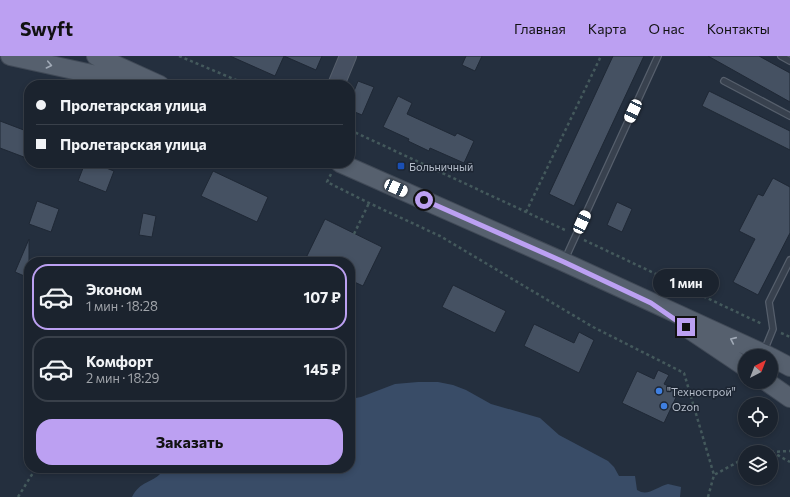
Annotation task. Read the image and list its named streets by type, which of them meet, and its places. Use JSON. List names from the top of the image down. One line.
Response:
{"places":{"transit":["Больничный"],"other":["\"Технострой\"","Ozon"]},"north":"top right","page":{"header":"Swyft","nav":["Главная","Карта","О нас","Контакты"],"banner":["Пролетарская улица","Пролетарская улица"],"list":[{"name":"Эконом","note":"1 мин · 18:28","value":"107 ₽"},{"name":"Комфорт","note":"2 мин · 18:29","value":"145 ₽"}],"bubble":"1 мин","buttons":"Заказать"}}
